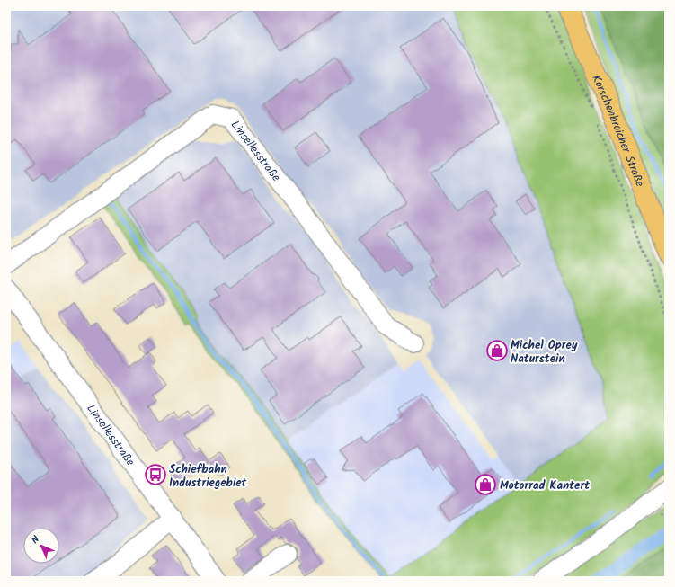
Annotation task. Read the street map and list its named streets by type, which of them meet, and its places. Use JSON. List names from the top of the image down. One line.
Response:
{"streets":{"main road":["Korschenbroicher Straße"],"street":["Linsellesstraße"]},"places":{"shop":["Michel Oprey Naturstein","Motorrad Kantert"],"bus stop":["Schiefbahn Industriegebiet"]},"north":"top left"}
